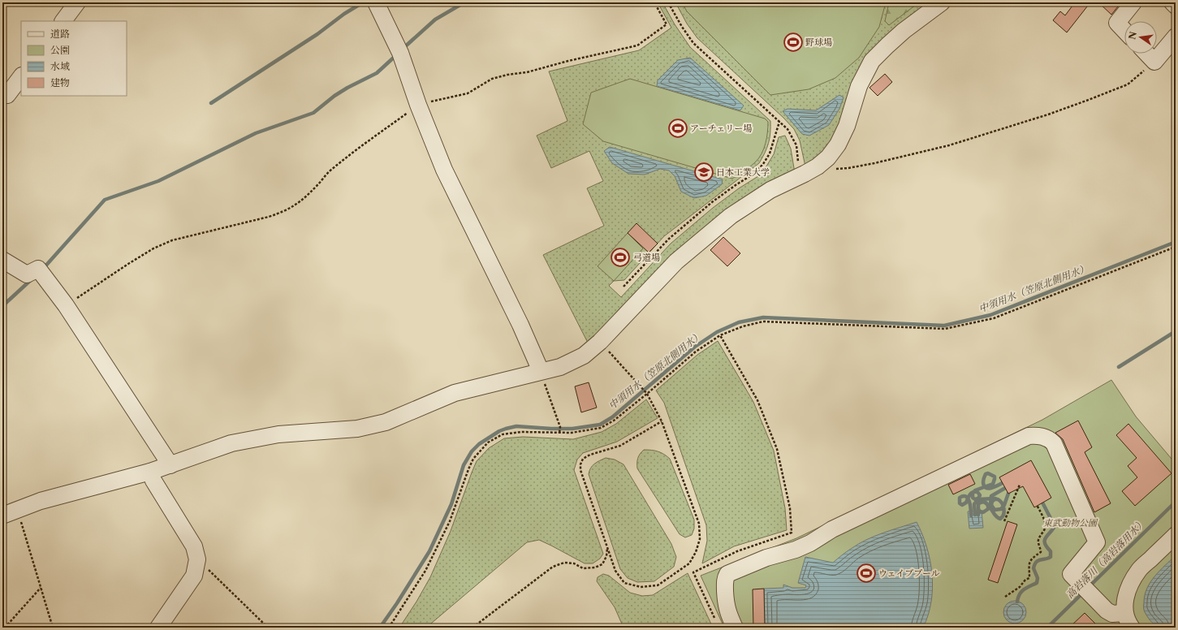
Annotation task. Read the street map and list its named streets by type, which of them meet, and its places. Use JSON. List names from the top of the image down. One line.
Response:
{"water":["中須用水（笠原北側用水）","高岩落川（高岩落用水）"],"parks":["東武動物公園"],"places":{"sports":["野球場","アーチェリー場","弓道場","ウェイブプール"],"school or university":["日本工業大学"]},"legend":["道路","公園","水域","建物"],"north":"left"}
